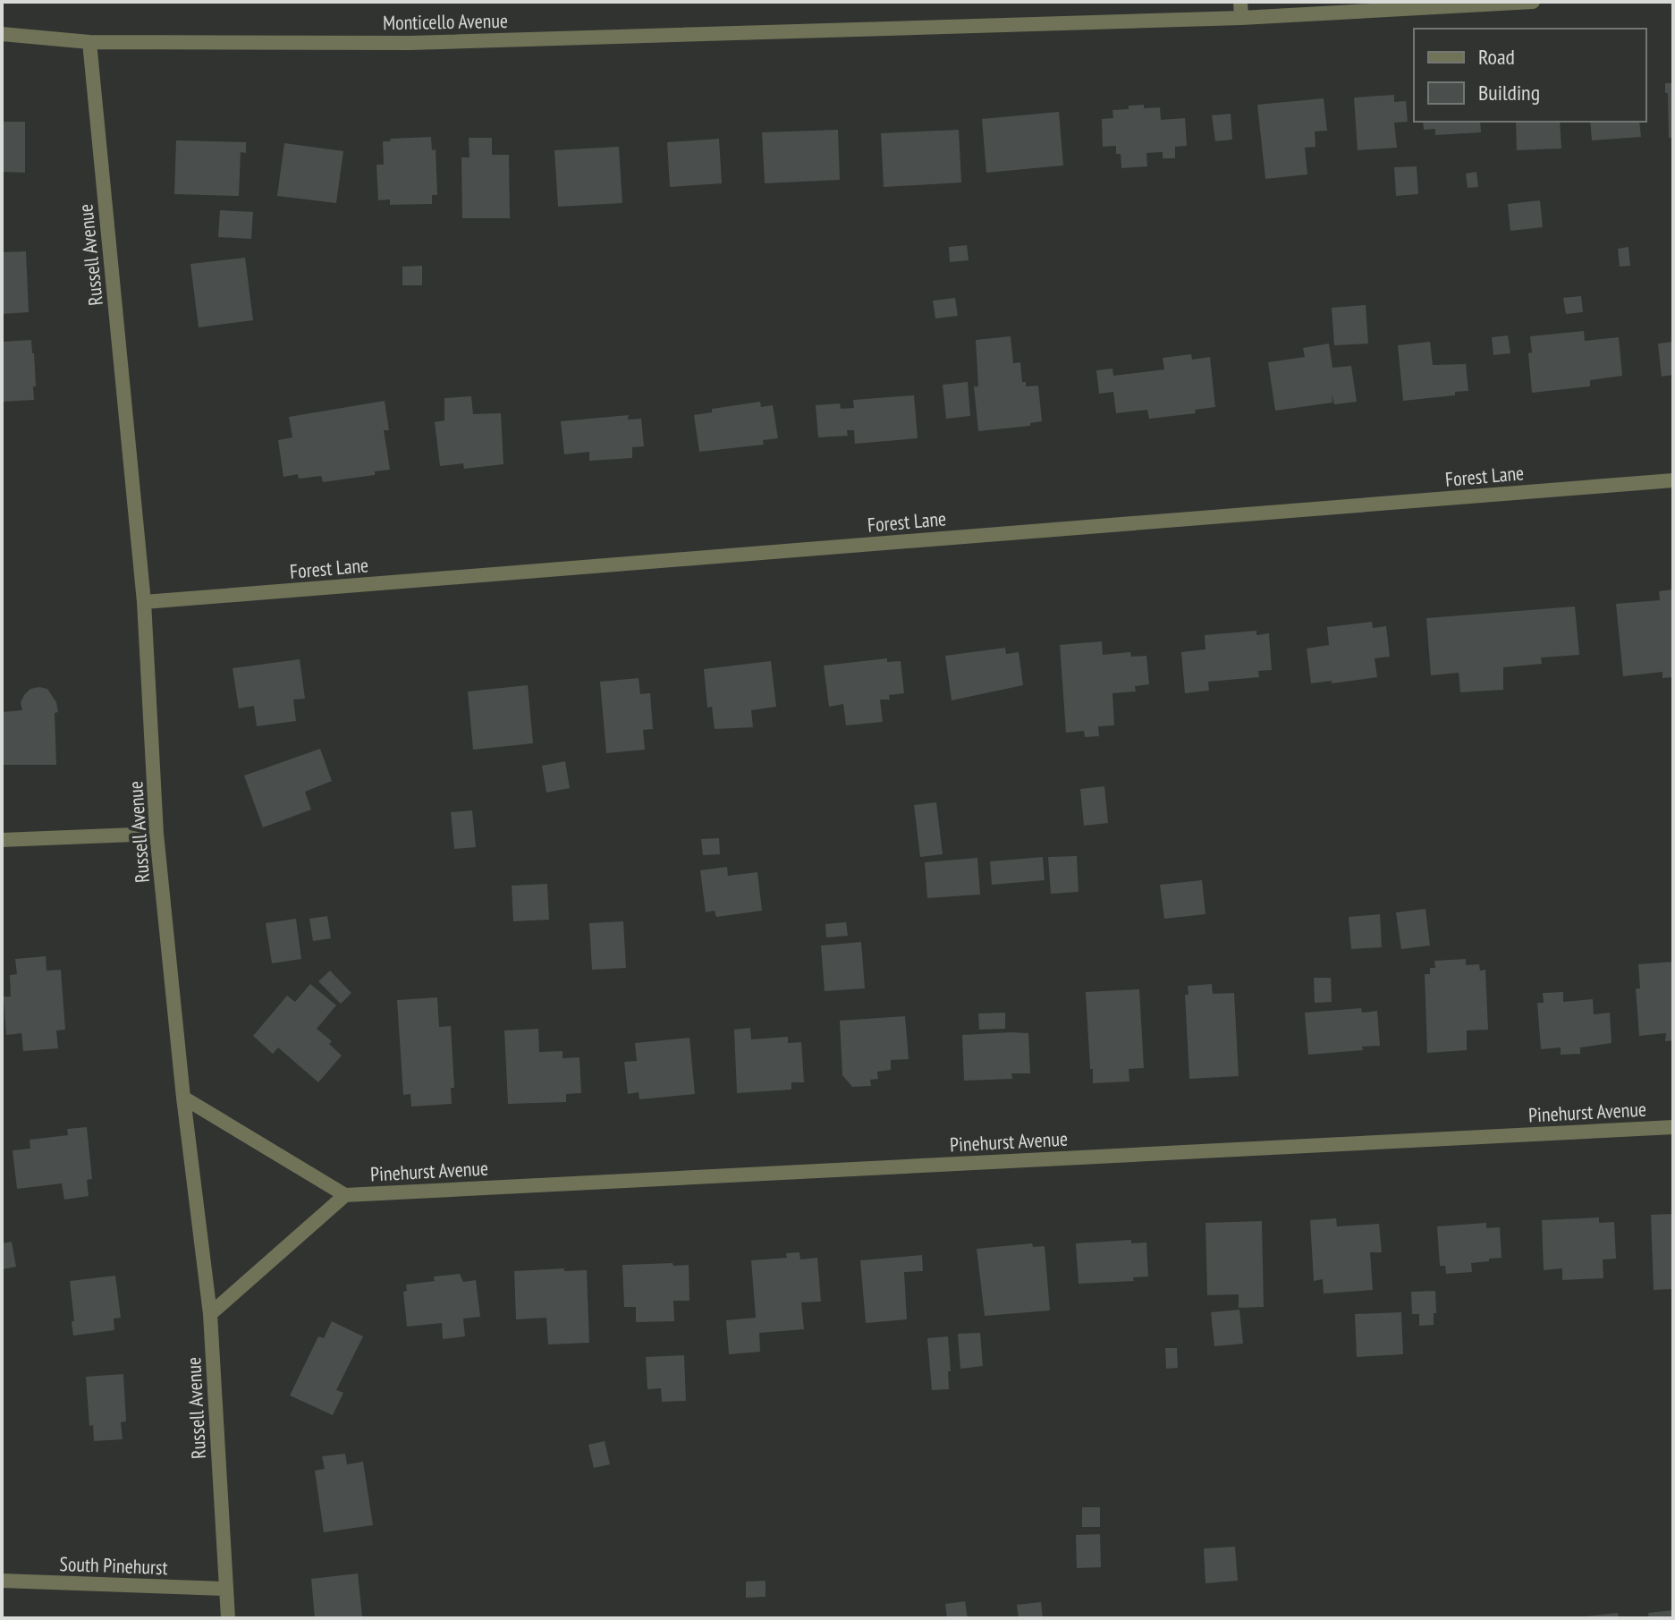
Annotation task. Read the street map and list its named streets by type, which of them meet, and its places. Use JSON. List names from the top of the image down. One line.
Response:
{"streets":{"street":["Monticello Avenue","Russell Avenue","Forest Lane","Pinehurst Avenue","South Pinehurst"]},"crossings":[["Monticello Avenue","Russell Avenue"],["Russell Avenue","Forest Lane"],["Russell Avenue","Pinehurst Avenue"],["Russell Avenue","South Pinehurst"]],"legend":["Road","Building"]}
